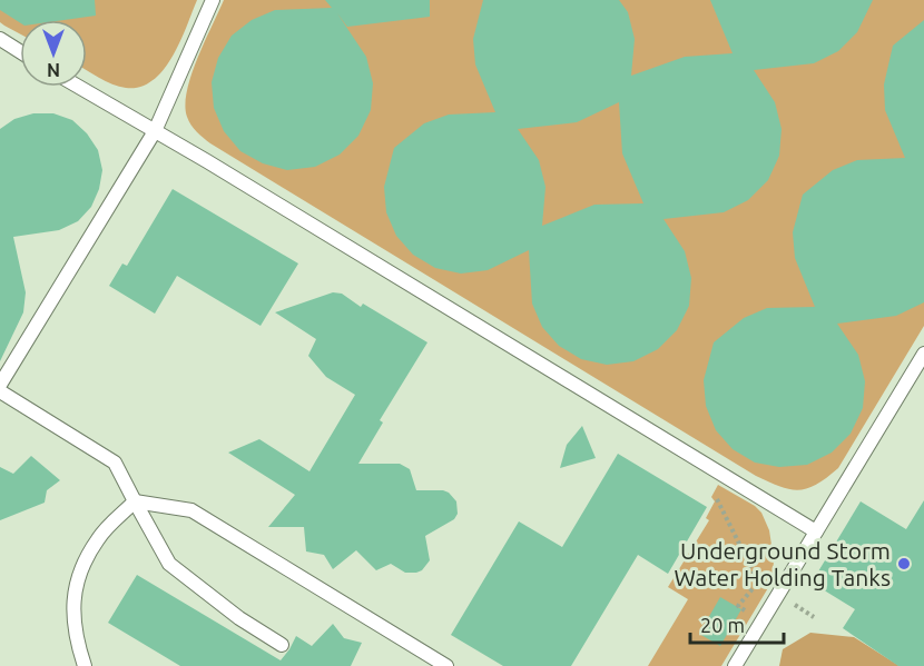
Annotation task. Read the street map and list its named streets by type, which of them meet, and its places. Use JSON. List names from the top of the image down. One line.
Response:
{"places":["Underground Storm Water Holding Tanks"],"scale_bar":"20 m","north":"bottom"}
